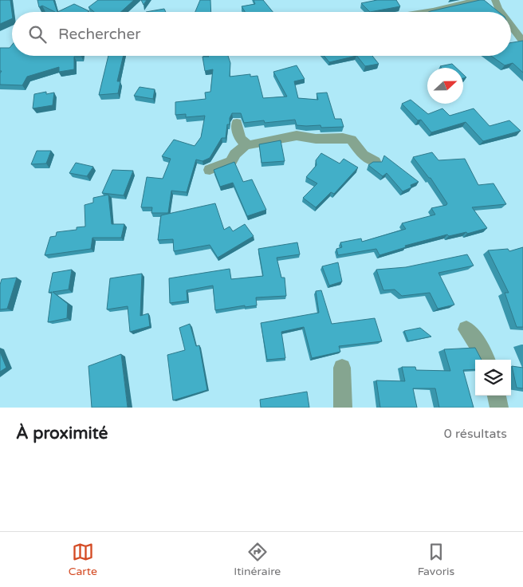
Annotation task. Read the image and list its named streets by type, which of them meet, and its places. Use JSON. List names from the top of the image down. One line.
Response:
{"north":"right","page":{"search":"Rechercher","heading":["À proximité","0 résultats"],"nav":["Carte","Itinéraire","Favoris"]}}
